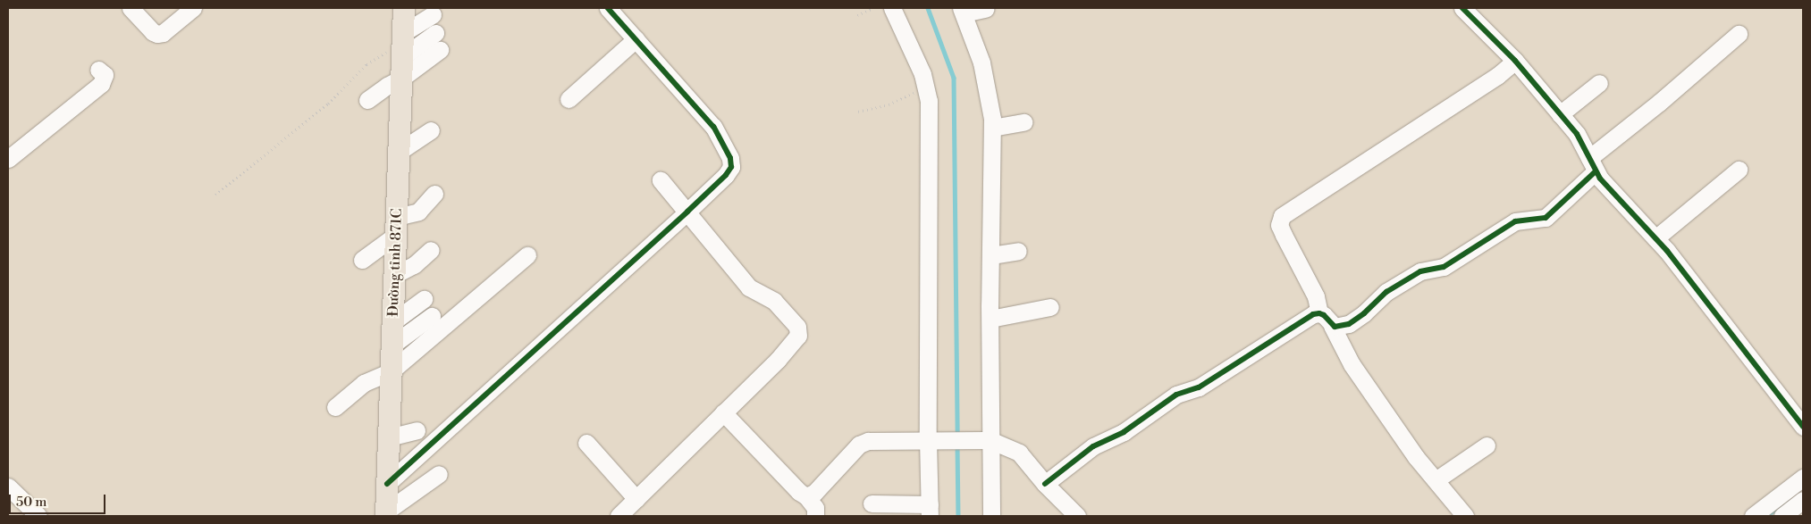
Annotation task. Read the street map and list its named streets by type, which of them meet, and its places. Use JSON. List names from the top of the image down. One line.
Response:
{"streets":{"main road":["Đường tỉnh 871C"]},"scale_bar":"50 m"}
